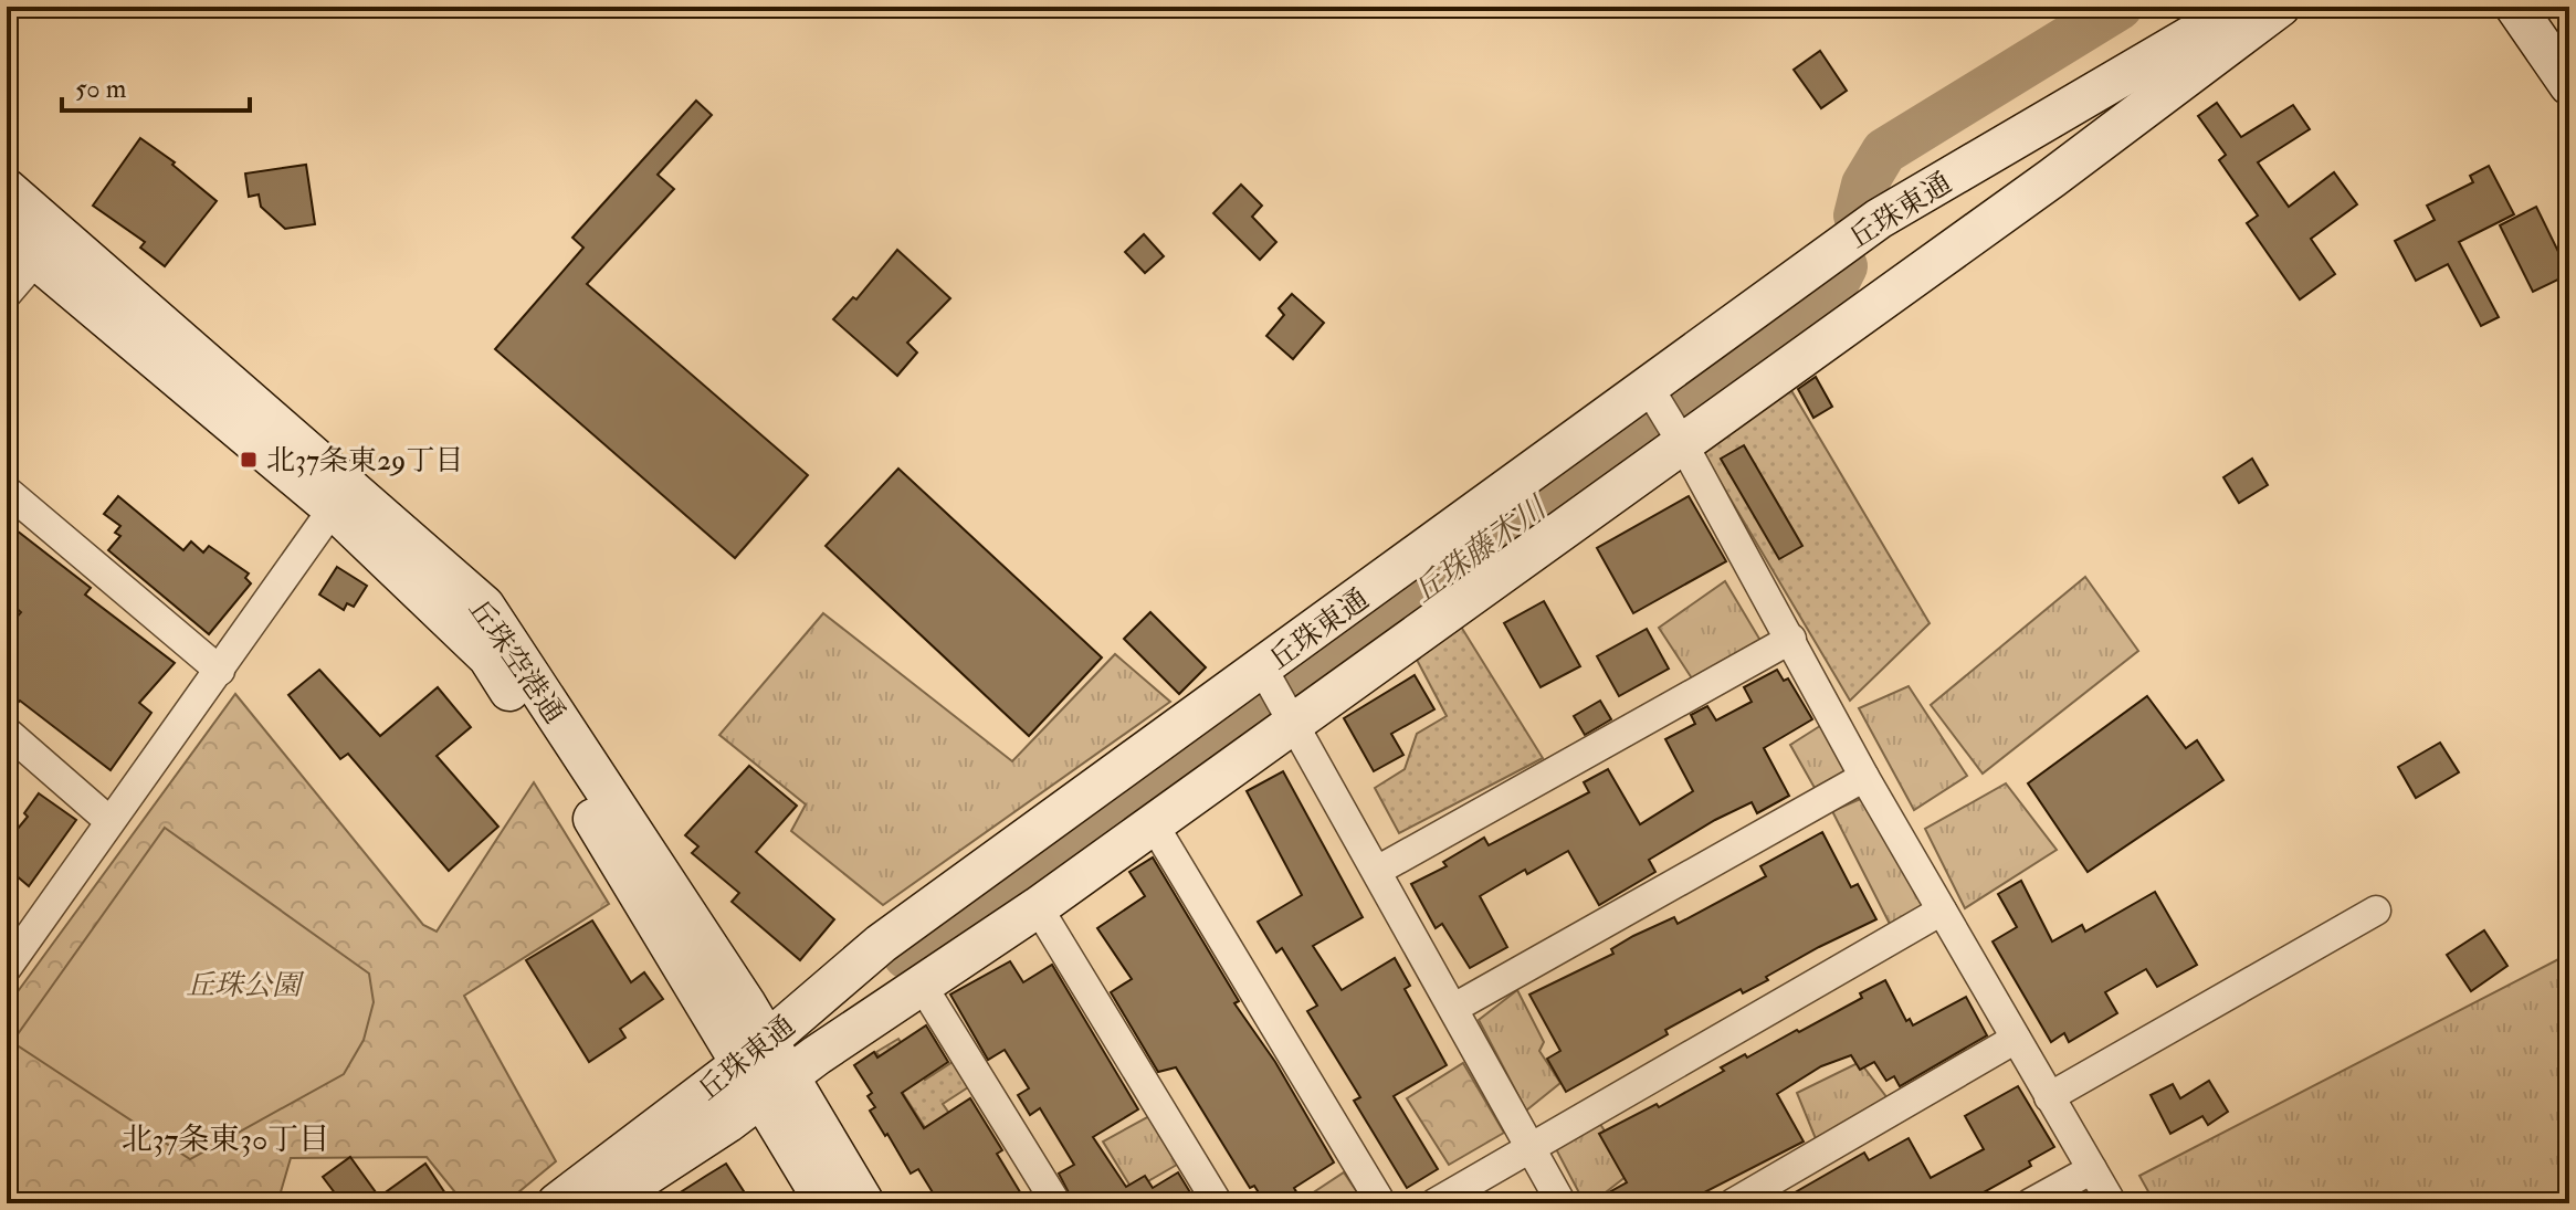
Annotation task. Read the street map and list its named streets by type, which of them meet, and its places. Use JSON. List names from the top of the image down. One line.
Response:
{"streets":{"street":["丘珠東通","丘珠空港通"]},"crossings":[["丘珠東通","丘珠空港通"]],"districts":["北37条東30丁目"],"water":["丘珠藤木川"],"parks":["丘珠公園"],"places":{"transit":["北37条東29丁目"]},"scale_bar":"50 m"}
